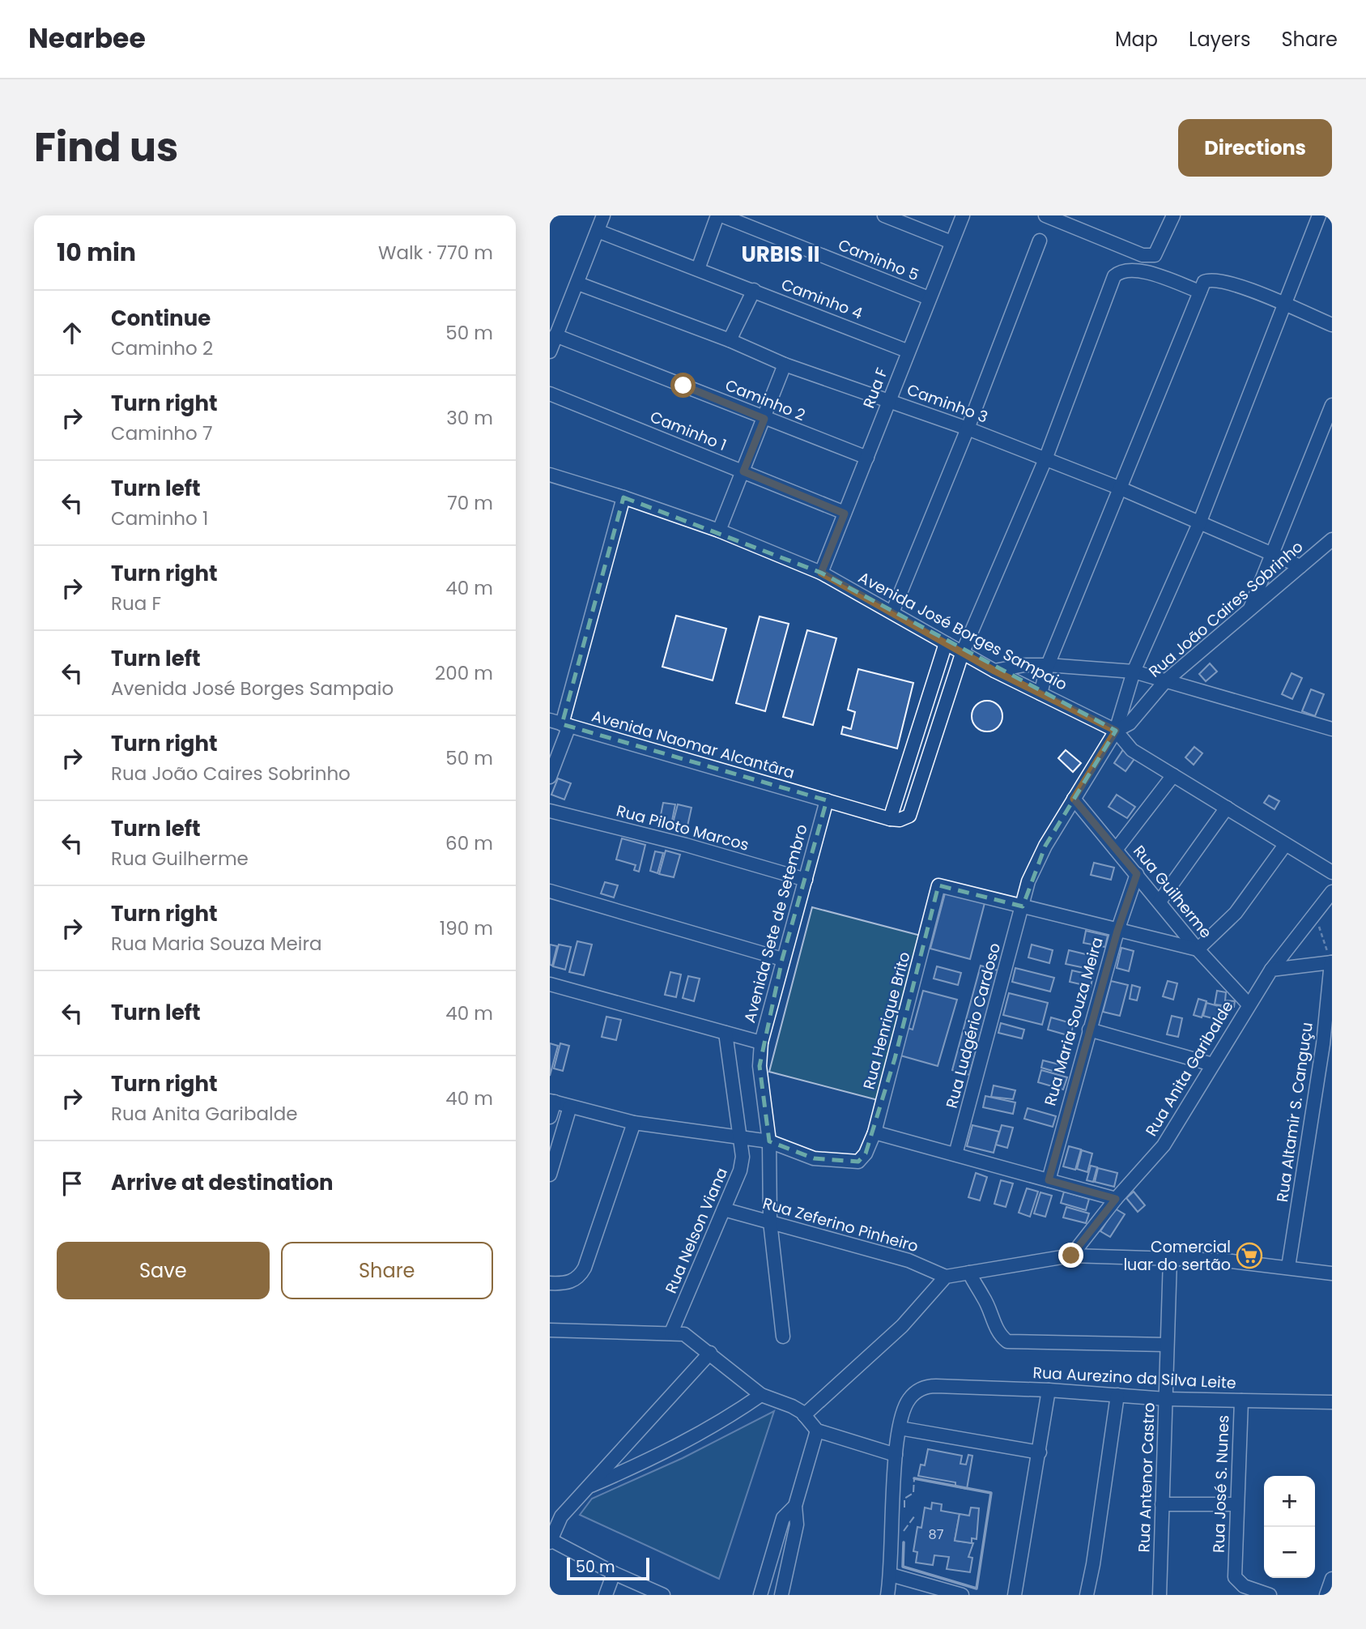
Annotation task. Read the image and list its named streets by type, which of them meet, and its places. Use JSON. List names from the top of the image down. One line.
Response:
{"streets":{"street":["Caminho 5","Caminho 4","Rua F","Caminho 2","Caminho 3","Caminho 1","Rua João Caires Sobrinho","Avenida José Borges Sampaio","Avenida Naomar Alcantâra","Rua Piloto Marcos","Rua Guilherme","Avenida Sete de Setembro","Rua Henrique Brito","Rua Maria Souza Meira","Rua Ludgério Cardoso","Rua Anita Garibalde","Rua Altamir S. Canguçu","Rua Zeferino Pinheiro","Rua Nelson Viana","Rua Aurezino da Silva Leite","Rua Antenor Castro","Rua José S. Nunes"]},"crossings":[["Caminho 5","Rua F"],["Caminho 4","Rua F"],["Rua F","Caminho 2"],["Rua F","Caminho 3"],["Rua F","Caminho 1"],["Rua F","Avenida José Borges Sampaio"],["Caminho 3","Rua João Caires Sobrinho"],["Rua João Caires Sobrinho","Avenida José Borges Sampaio"],["Rua João Caires Sobrinho","Rua Guilherme"],["Rua João Caires Sobrinho","Rua Henrique Brito"],["Rua João Caires Sobrinho","Rua Ludgério Cardoso"],["Avenida Naomar Alcantâra","Avenida Sete de Setembro"],["Rua Piloto Marcos","Avenida Sete de Setembro"],["Rua Guilherme","Rua Maria Souza Meira"],["Rua Guilherme","Rua Anita Garibalde"],["Avenida Sete de Setembro","Rua Henrique Brito"],["Avenida Sete de Setembro","Rua Zeferino Pinheiro"],["Rua Henrique Brito","Rua Ludgério Cardoso"],["Rua Zeferino Pinheiro","Rua Nelson Viana"],["Rua Aurezino da Silva Leite","Rua Antenor Castro"],["Rua Aurezino da Silva Leite","Rua José S. Nunes"]],"districts":["URBIS II"],"places":{"supermarket":["Comercial luar do sertão"]},"house_numbers":["87"],"scale_bar":"50 m","page":{"header":"Nearbee","nav":["Map","Layers","Share"],"title":"Find us","buttons":["Directions",["Save","Share"]],"heading":["10 min","Walk · 770 m"],"list":[["Continue","Caminho 2","50 m"],["Turn right","Caminho 7","30 m"],["Turn left","Caminho 1","70 m"],["Turn right","Rua F","40 m"],["Turn left","Avenida José Borges Sampaio","200 m"],["Turn right","Rua João Caires Sobrinho","50 m"],["Turn left","Rua Guilherme","60 m"],["Turn right","Rua Maria Souza Meira","190 m"],["Turn left","40 m"],["Turn right","Rua Anita Garibalde","40 m"],"Arrive at destination"],"map_buttons":["+","−"],"scale":"50 m"}}
